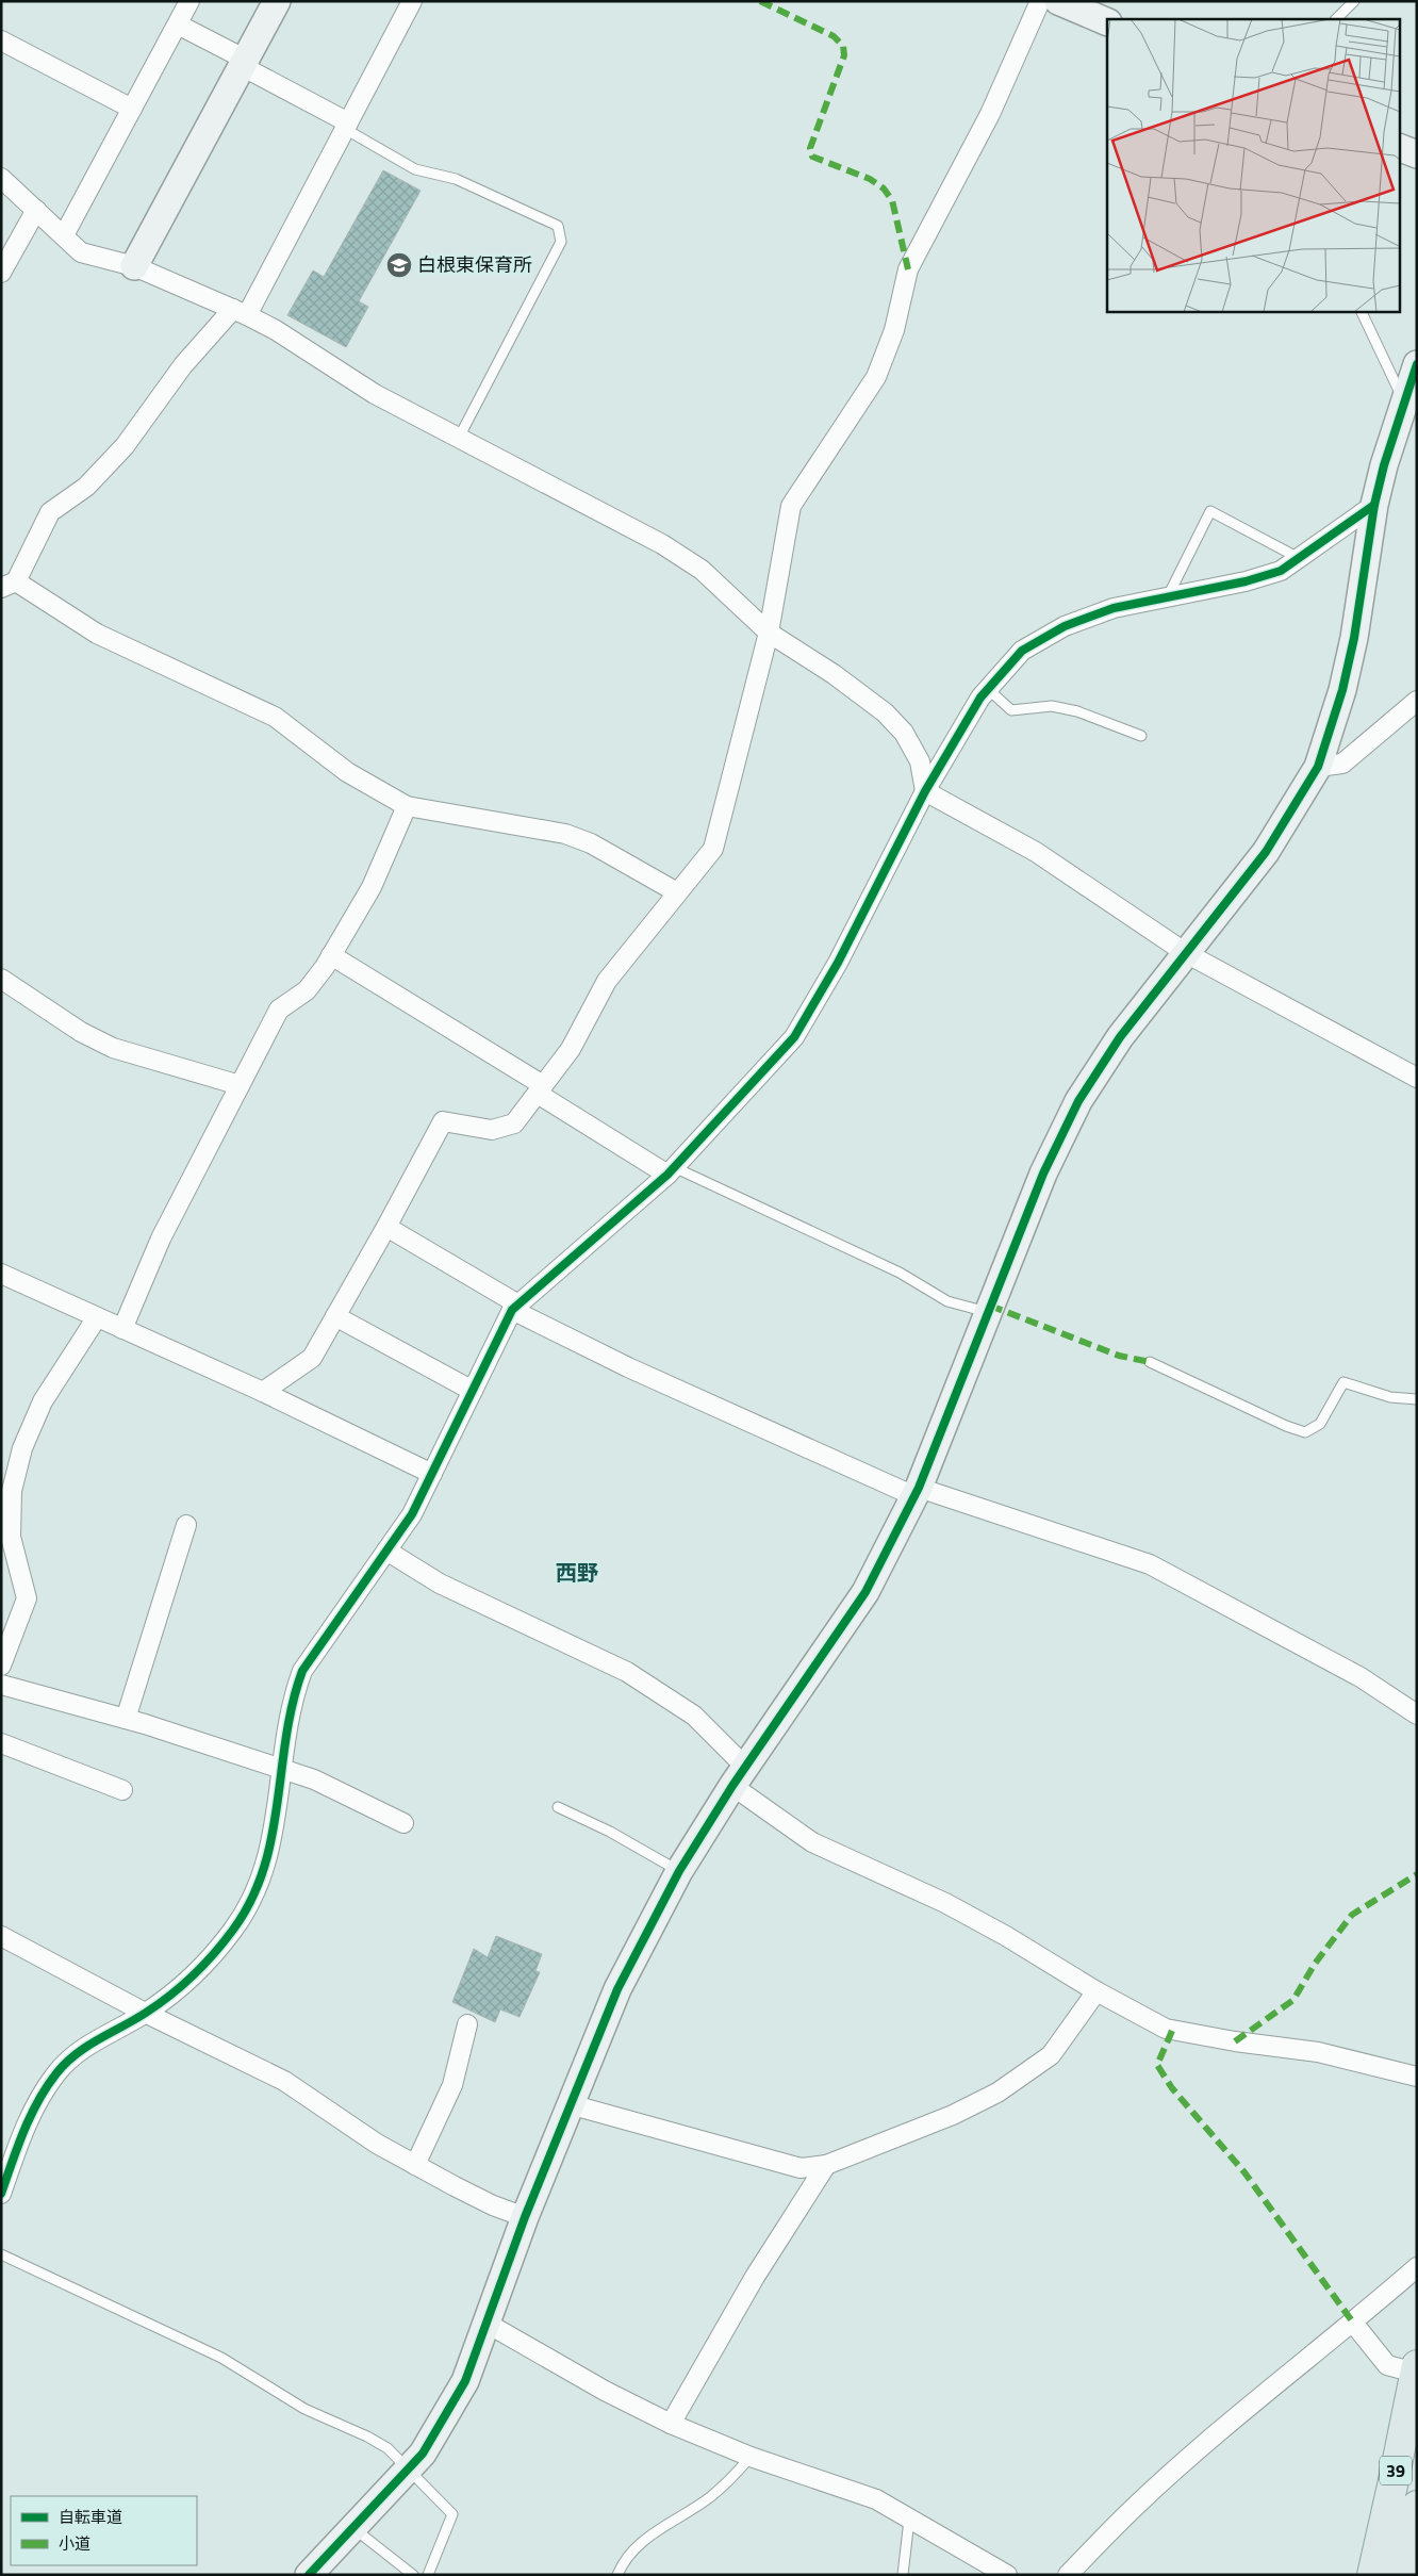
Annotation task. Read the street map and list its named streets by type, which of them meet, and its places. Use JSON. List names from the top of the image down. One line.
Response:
{"streets":{"main road":["39"]},"districts":["西野"],"places":{"school or university":["白根東保育所"]},"legend":["自転車道","小道"]}
